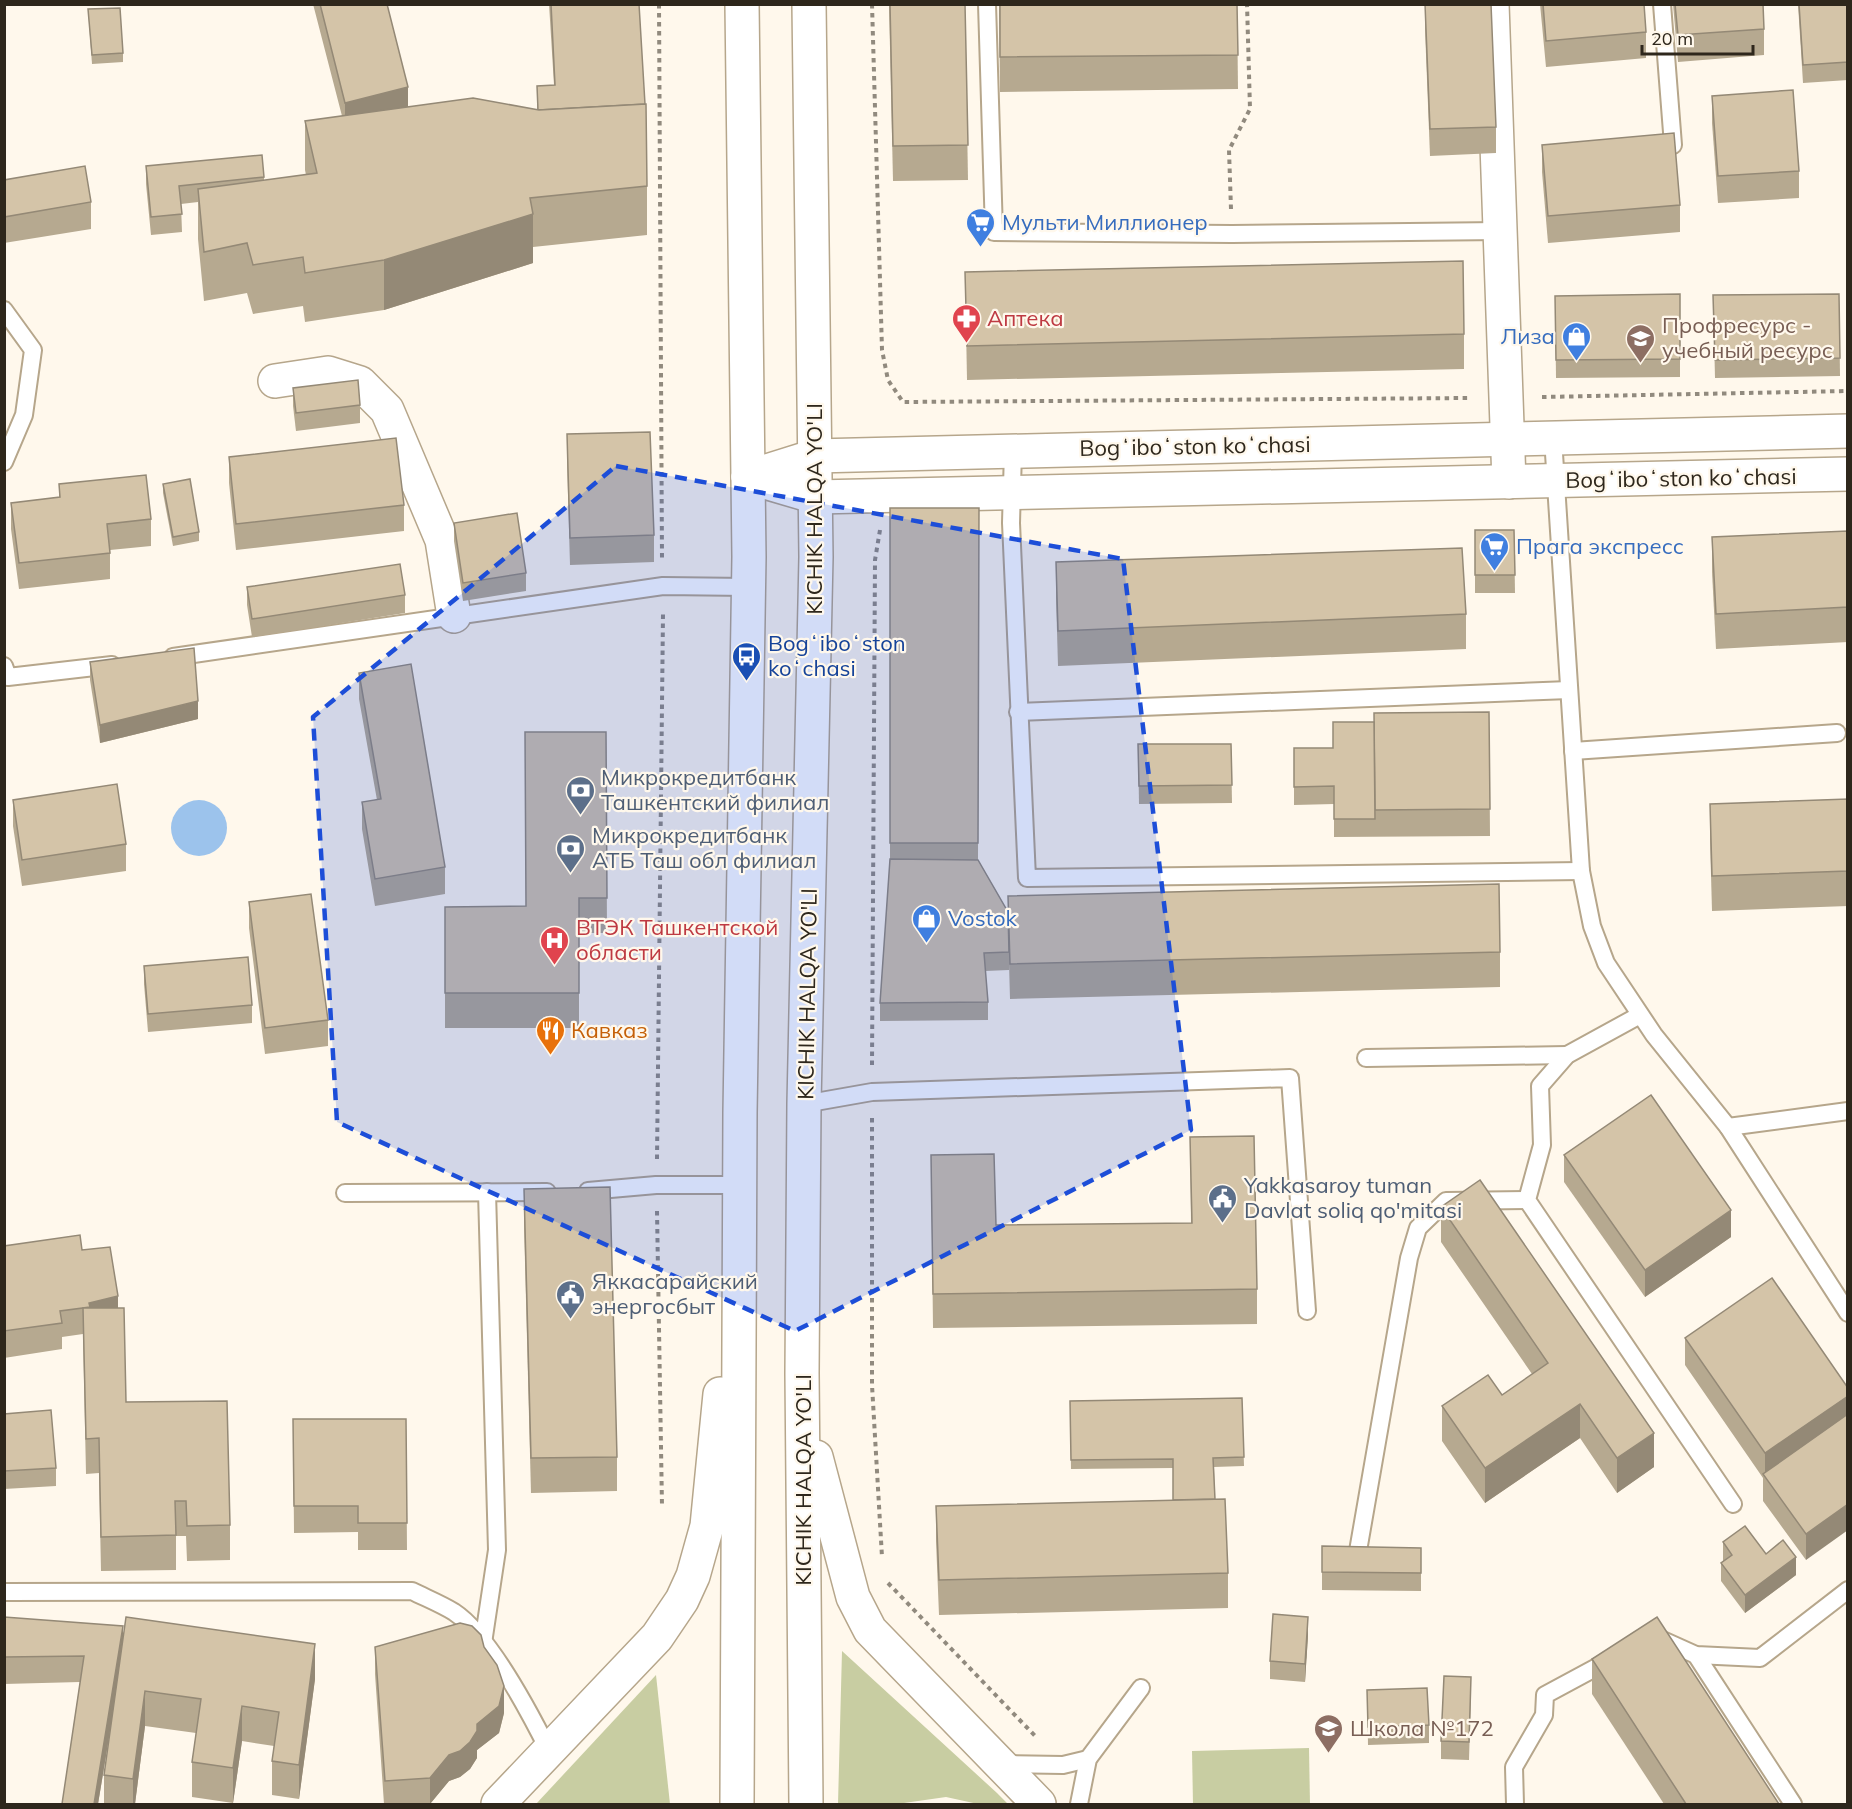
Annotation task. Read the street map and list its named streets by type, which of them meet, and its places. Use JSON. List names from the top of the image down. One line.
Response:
{"streets":{"main road":["Bogʻiboʻston koʻchasi","KICHIK HALQA YO'LI"]},"crossings":[["Bogʻiboʻston koʻchasi","KICHIK HALQA YO'LI"]],"places":{"supermarket":["Мульти Миллионер","Прага экспресс"],"pharmacy":["Аптека"],"shop":["Лиза","Vostok"],"school or university":["Профресурс - учебный ресурс","Школа №172"],"bus stop":["Bogʻiboʻston koʻchasi"],"bank":["Микрокредитбанк Ташкентский филиал","Микрокредитбанк АТБ Таш обл филиал"],"hospital":["ВТЭК Ташкентской области"],"restaurant":["Кавказ"],"public building":["Yakkasaroy tuman Davlat soliq qo'mitasi","Яккасарайский энергосбыт"]},"scale_bar":"20 m"}
